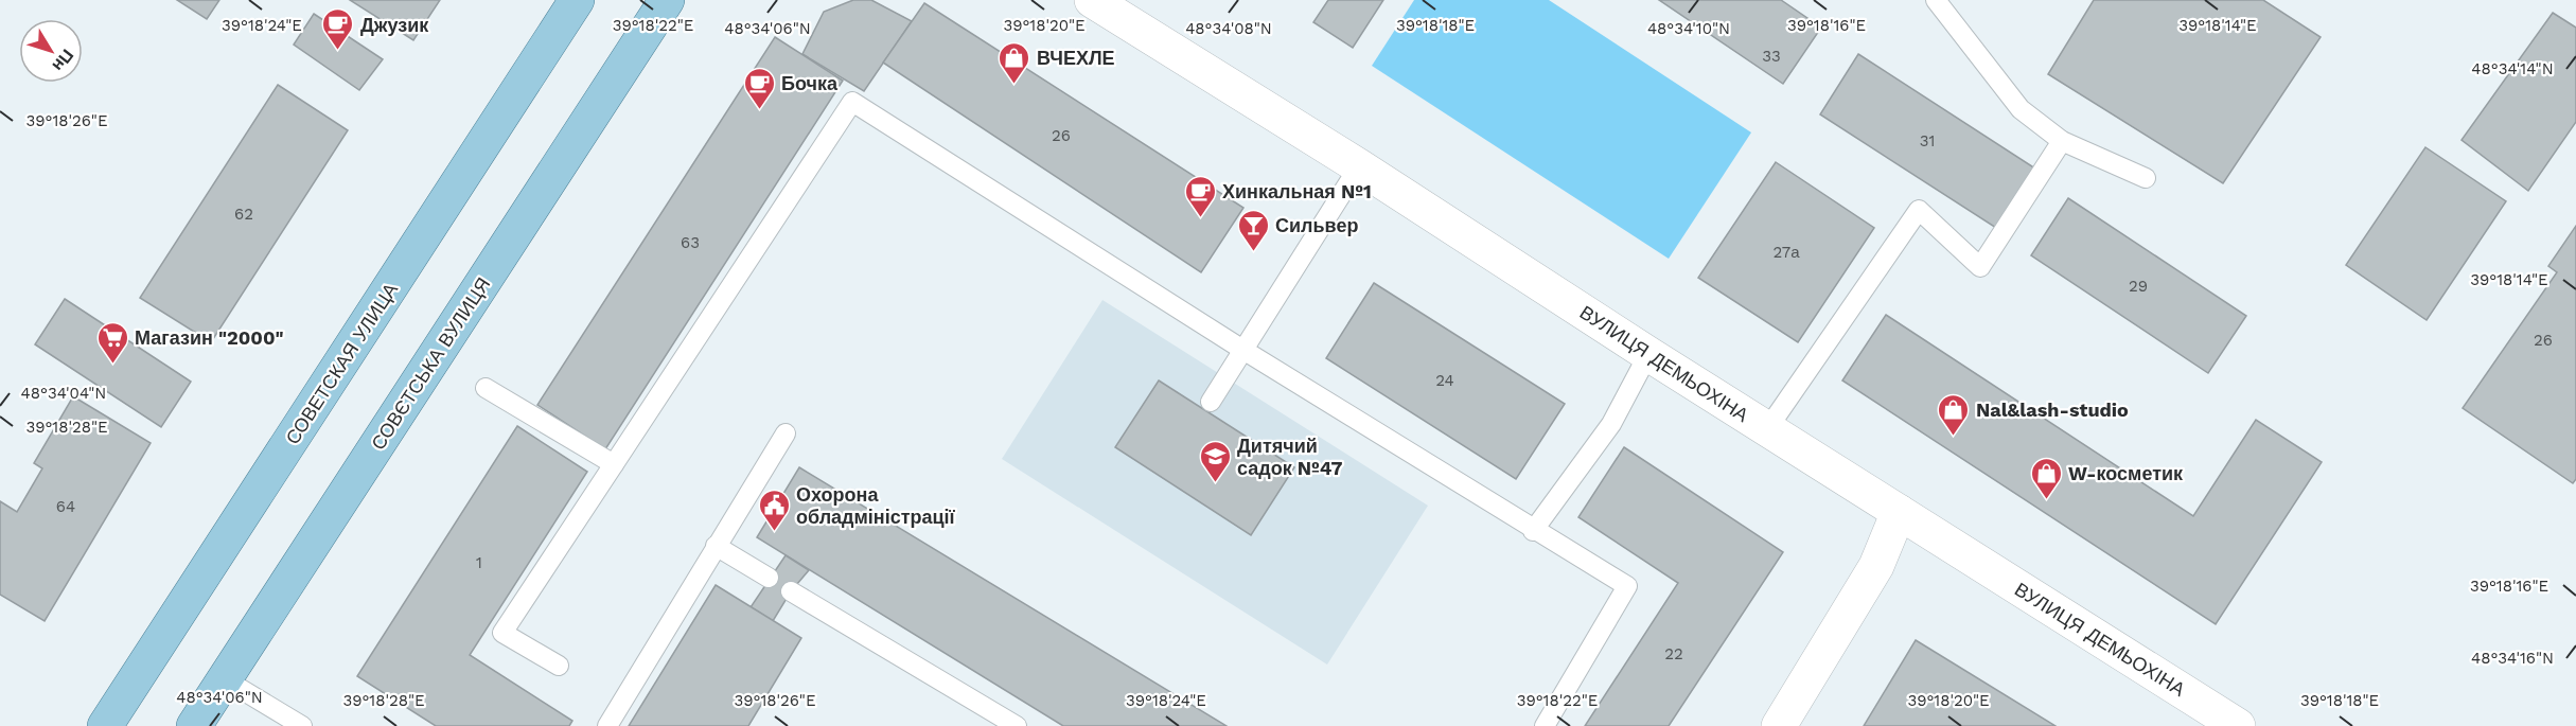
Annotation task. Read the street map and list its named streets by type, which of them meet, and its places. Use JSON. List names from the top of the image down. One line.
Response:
{"streets":{"main road":["СОВЕТСКАЯ УЛИЦА","СОВЄТСЬКА ВУЛИЦЯ"],"street":["ВУЛИЦЯ ДЕМЬОХІНА"]},"places":{"cafe":["Джузик","Бочка","Хинкальная №1"],"shop":["ВЧЕХЛЕ","Nal&lash-studio","W-косметик"],"bar":["Сильвер"],"supermarket":["Магазин \"2000\""],"school or university":["Дитячий садок №47"],"public building":["Охорона обладміністрації"]},"house_numbers":["33","26","31","62","63","27а","29","26","24","64","1","22"],"north":"bottom right","coordinates":["39°18'24\"E","39°18'22\"E","39°18'20\"E","39°18'18\"E","39°18'16\"E","39°18'14\"E","48°34'06\"N","48°34'08\"N","48°34'10\"N","48°34'14\"N","39°18'26\"E","48°34'04\"N","39°18'28\"E","48°34'16\"N"]}
